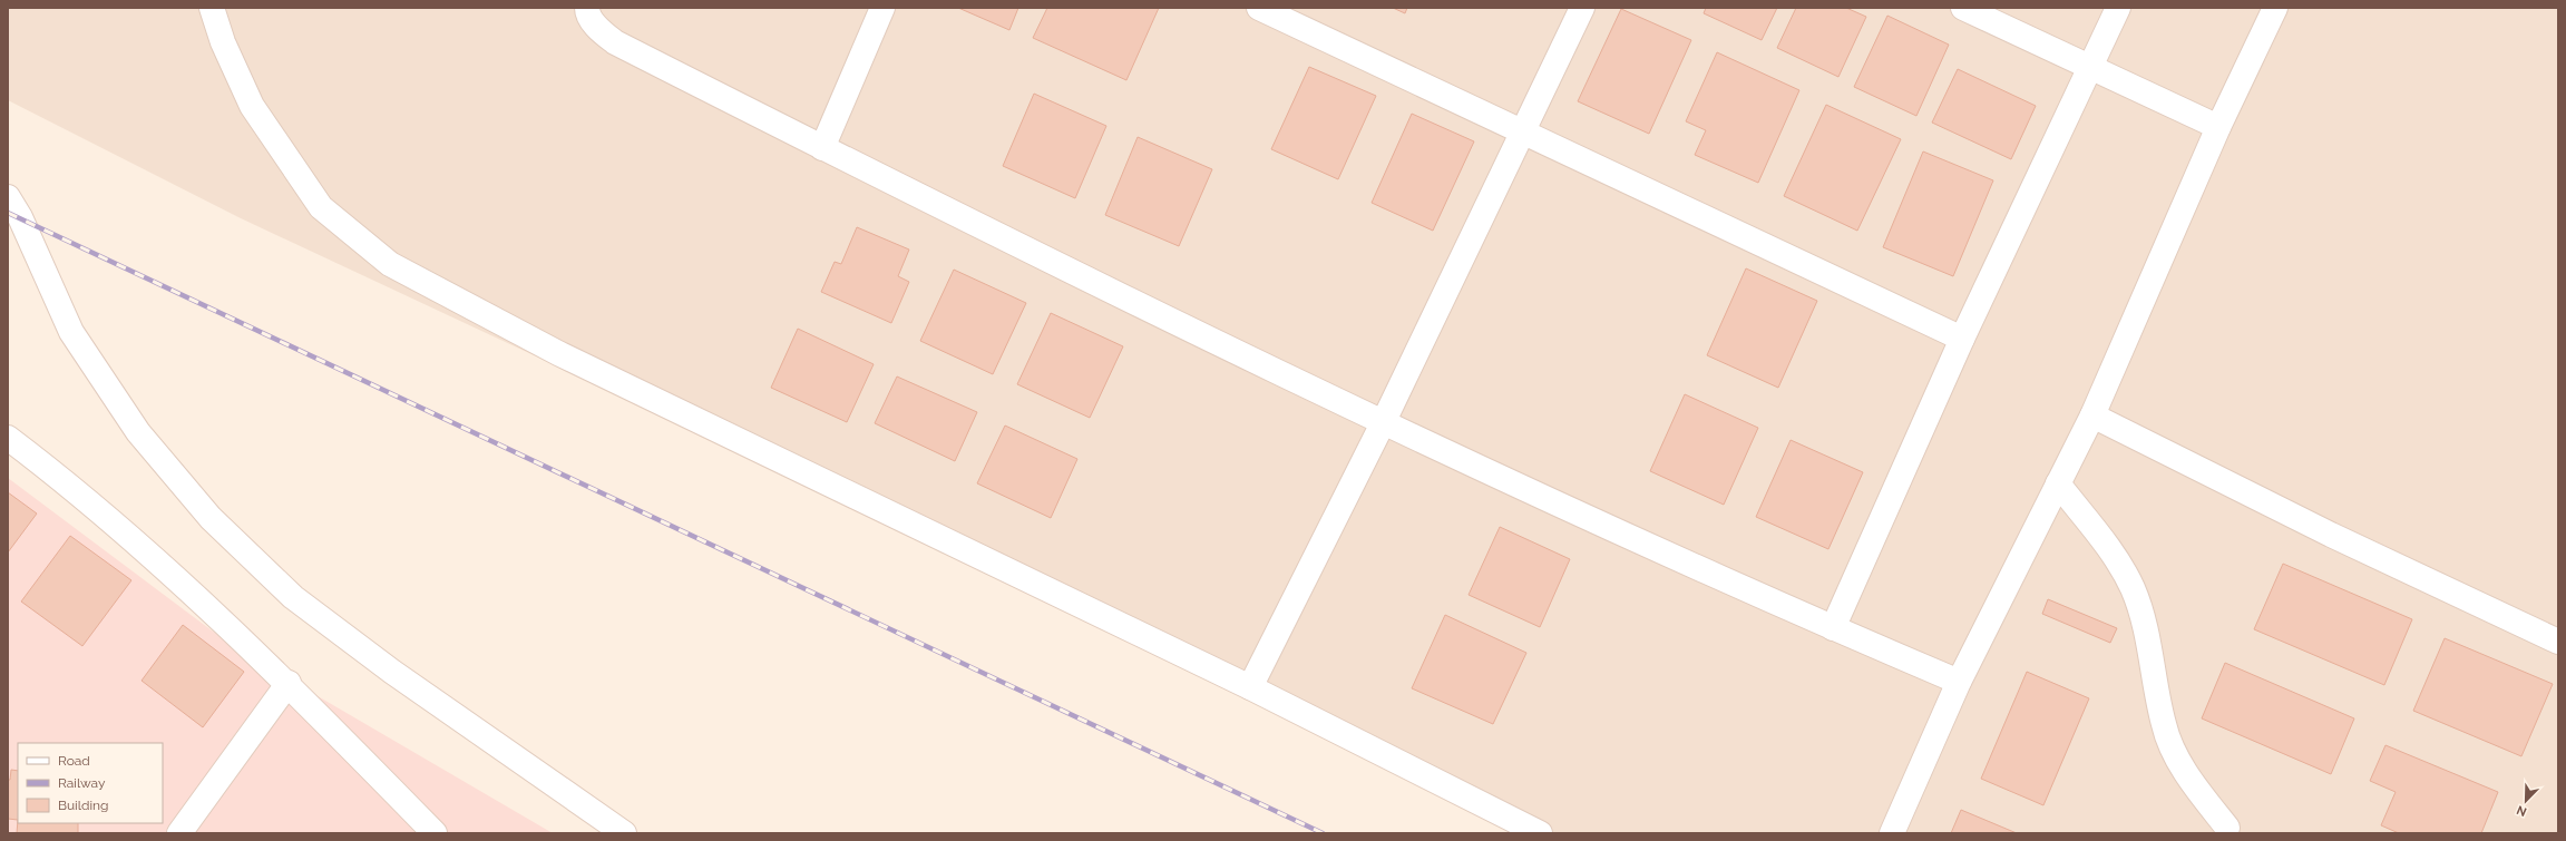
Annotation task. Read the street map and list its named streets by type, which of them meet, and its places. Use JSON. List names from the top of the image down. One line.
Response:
{"legend":["Road","Railway","Building"],"north":"bottom left"}
